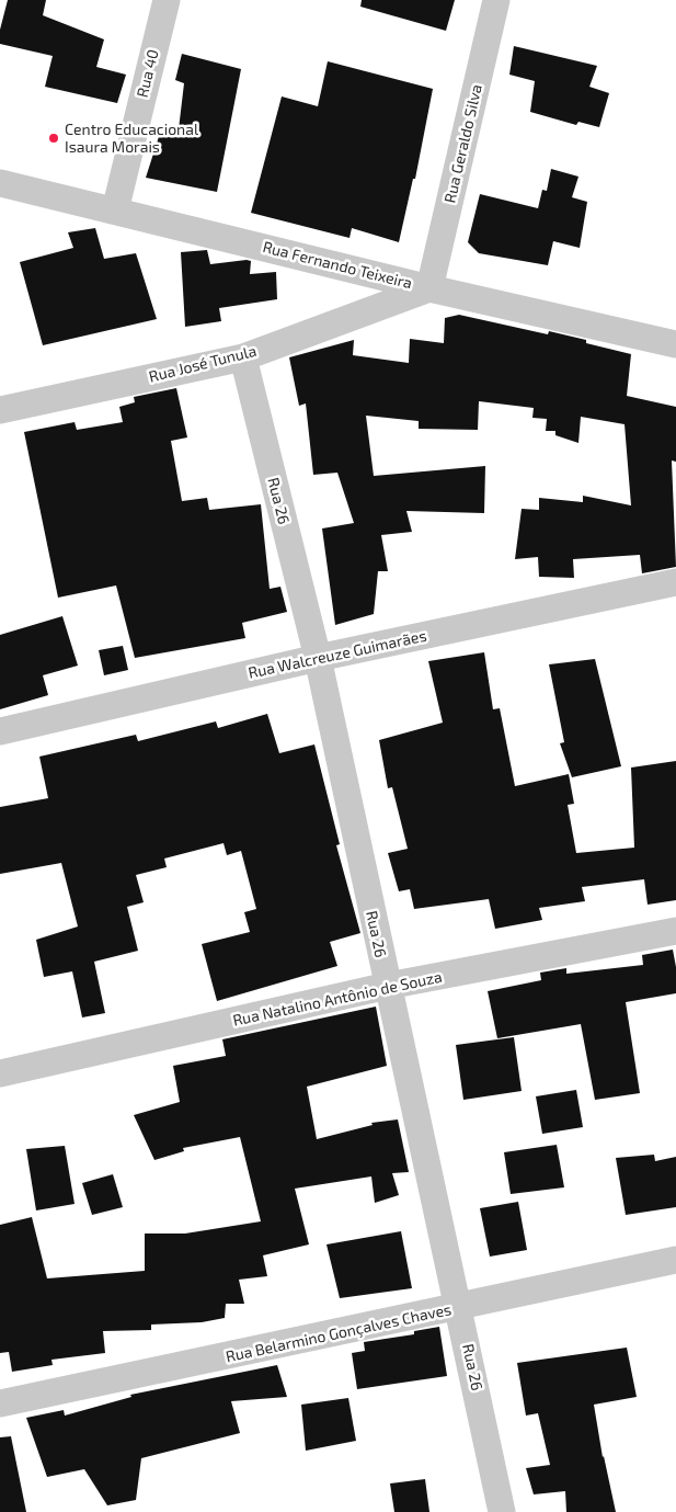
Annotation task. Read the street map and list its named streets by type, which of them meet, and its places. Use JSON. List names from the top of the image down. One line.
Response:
{"streets":{"street":["Rua 40","Rua Geraldo Silva","Rua Fernando Teixeira","Rua José Tunula","Rua 26","Rua Walcreuze Guimarães","Rua Natalino Antônio de Souza","Rua Belarmino Gonçalves Chaves"]},"crossings":[["Rua 40","Rua Fernando Teixeira"],["Rua Geraldo Silva","Rua Fernando Teixeira"],["Rua Geraldo Silva","Rua José Tunula"],["Rua Fernando Teixeira","Rua José Tunula"],["Rua José Tunula","Rua 26"],["Rua 26","Rua Walcreuze Guimarães"],["Rua 26","Rua Natalino Antônio de Souza"],["Rua 26","Rua Belarmino Gonçalves Chaves"]],"places":["Centro Educacional Isaura Morais"]}
